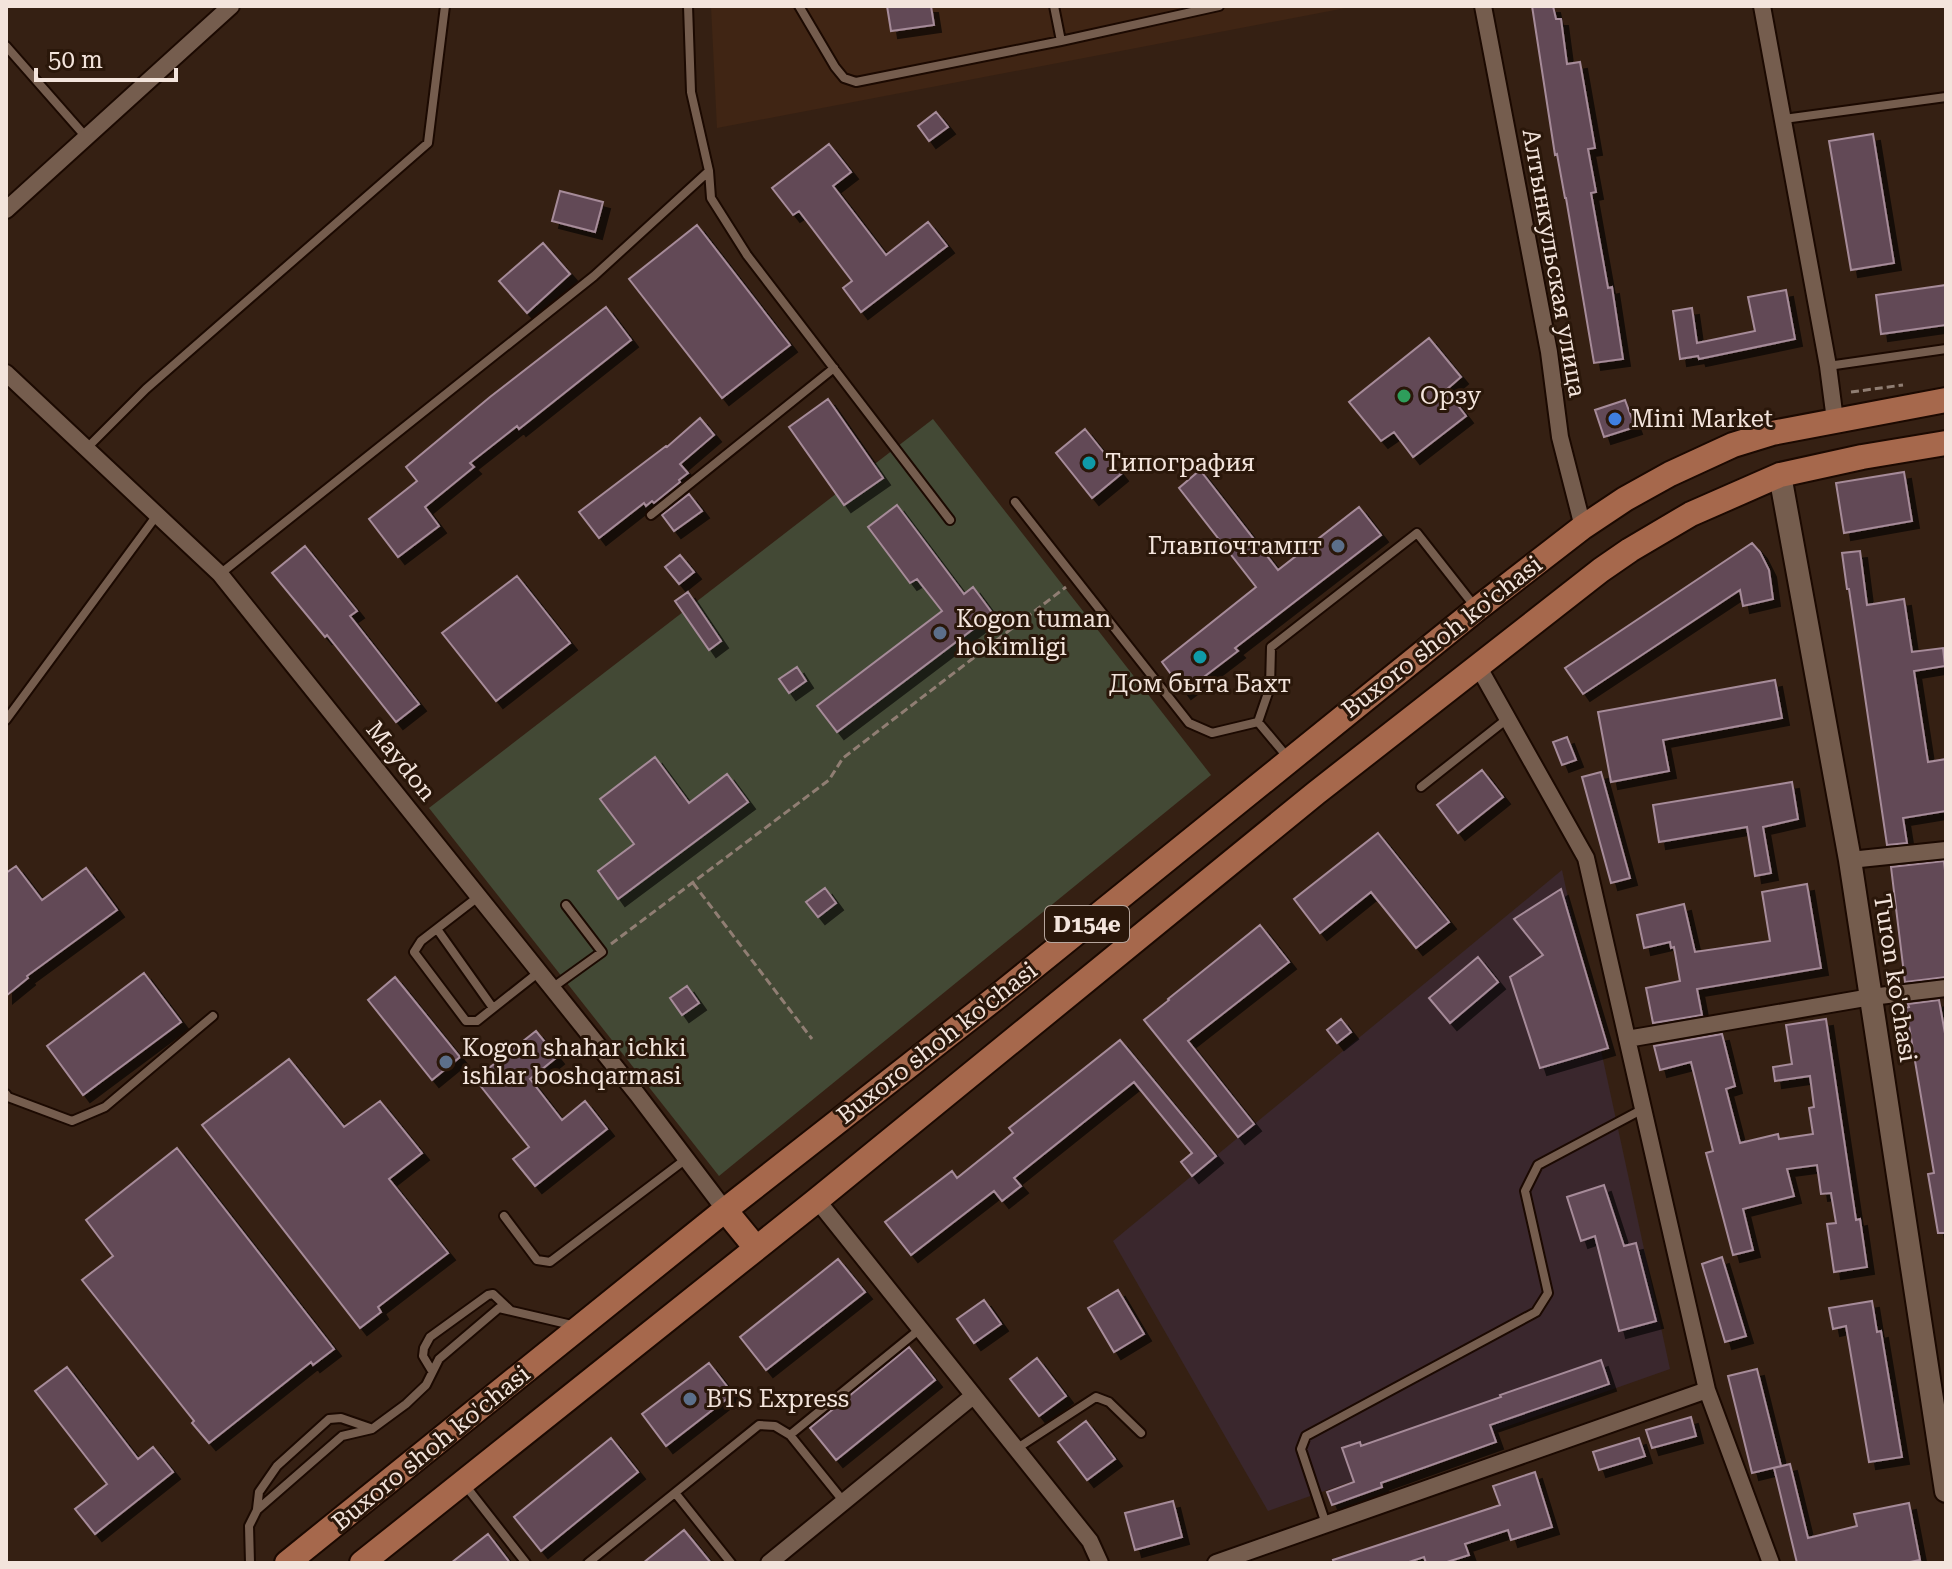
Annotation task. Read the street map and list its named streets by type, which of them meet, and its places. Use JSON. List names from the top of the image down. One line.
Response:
{"streets":{"main road":["Buxoro shoh ko'chasi","D154e"],"street":["Алтынкульская улица","Maydon","Turon ko'chasi"]},"crossings":[["Алтынкульская улица","Buxoro shoh ko'chasi"],["Buxoro shoh ko'chasi","Maydon"],["Buxoro shoh ko'chasi","Turon ko'chasi"]],"places":["Орзу","Mini Market","Типография","Главпочтампт","Kogon tuman hokimligi","Дом быта Бахт","Kogon shahar ichki ishlar boshqarmasi","BTS Express"],"scale_bar":"50 m"}
